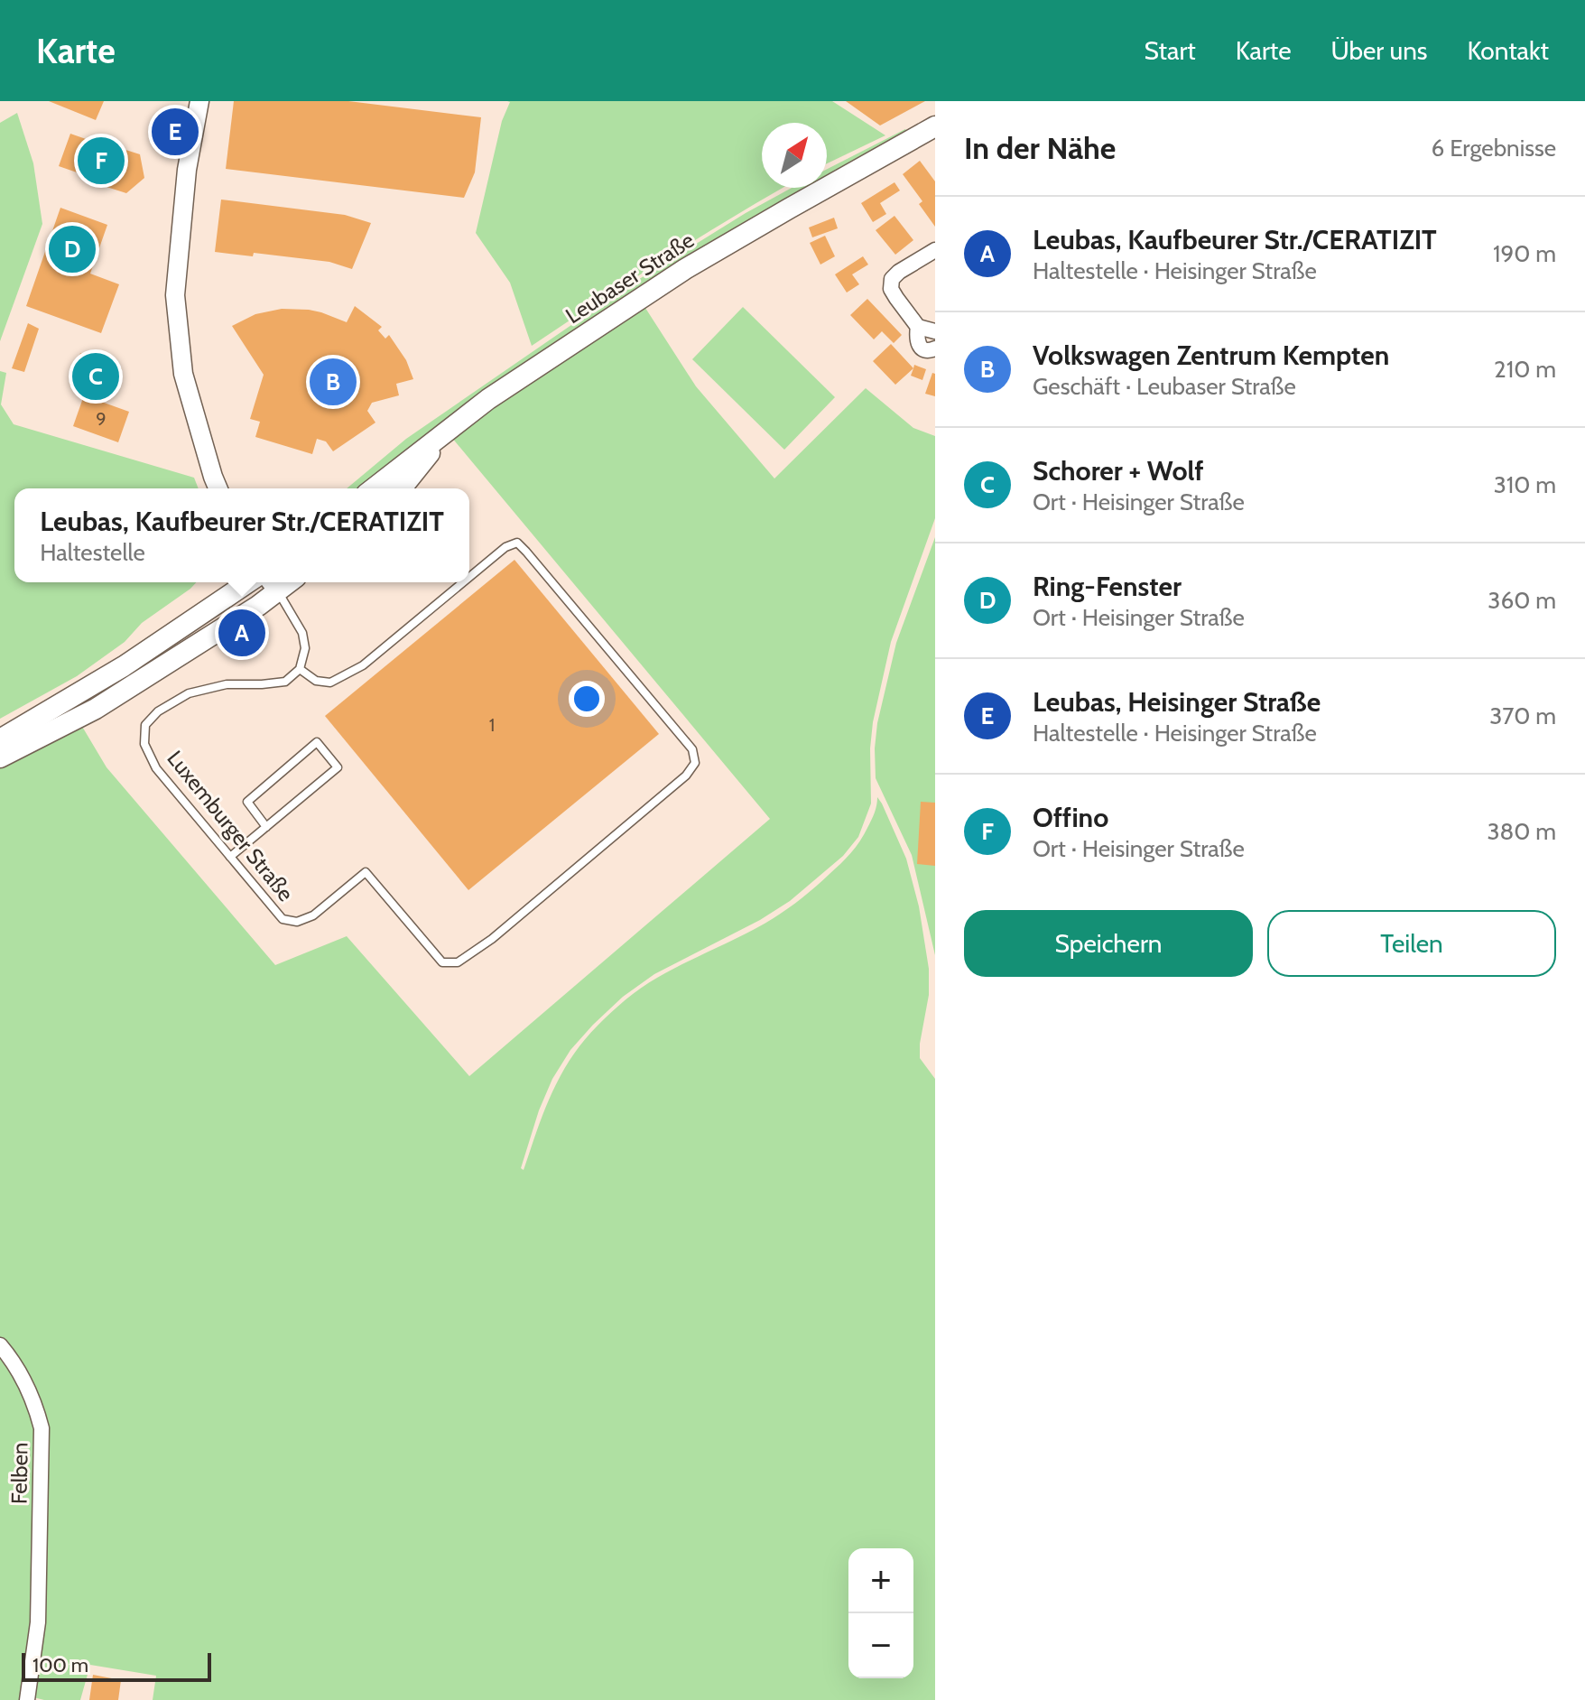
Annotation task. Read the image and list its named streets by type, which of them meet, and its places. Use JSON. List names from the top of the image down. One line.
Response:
{"streets":{"main road":["Leubaser Straße"],"street":["Felben"],"lane":["Luxemburger Straße"]},"house_numbers":["9","1"],"scale_bar":"100 m","north":"top right","page":{"header":"Karte","nav":["Start","Karte","Über uns","Kontakt"],"heading":["In der Nähe","6 Ergebnisse"],"pins":["E","F","D","C","B","A"],"list":[{"mark":"A","name":"Leubas, Kaufbeurer Str./CERATIZIT","note":"Haltestelle · Heisinger Straße","value":"190 m"},{"mark":"B","name":"Volkswagen Zentrum Kempten","note":"Geschäft · Leubaser Straße","value":"210 m"},{"mark":"C","name":"Schorer + Wolf","note":"Ort · Heisinger Straße","value":"310 m"},{"mark":"D","name":"Ring-Fenster","note":"Ort · Heisinger Straße","value":"360 m"},{"mark":"E","name":"Leubas, Heisinger Straße","note":"Haltestelle · Heisinger Straße","value":"370 m"},{"mark":"F","name":"Offino","note":"Ort · Heisinger Straße","value":"380 m"}],"popup":["Leubas, Kaufbeurer Str./CERATIZIT","Haltestelle"],"buttons":["Speichern","Teilen"],"map_buttons":["+","−"],"scale":"100 m"}}
